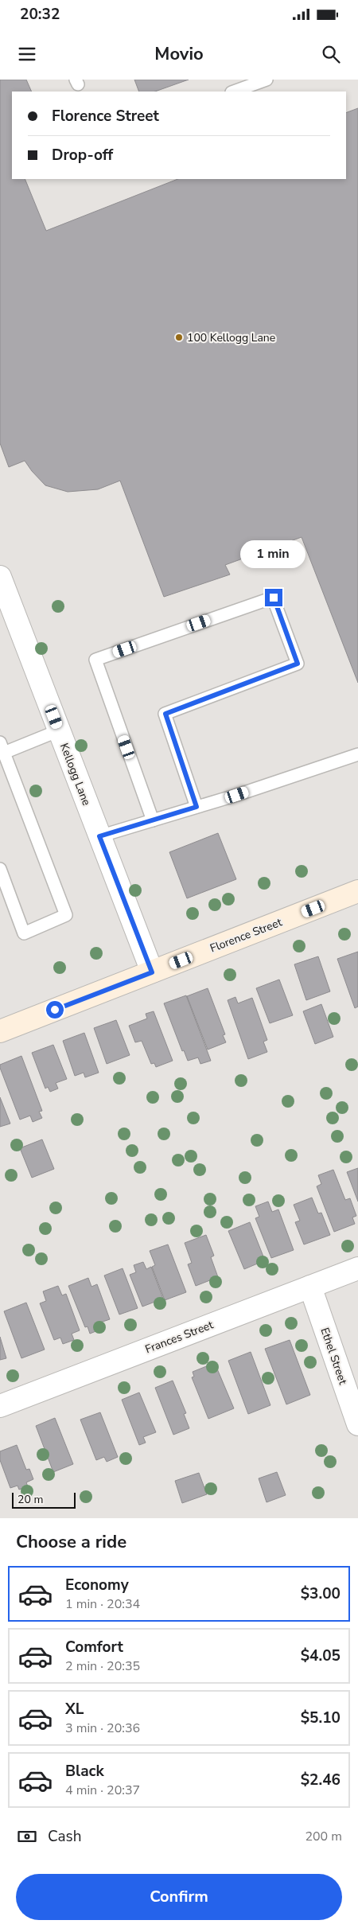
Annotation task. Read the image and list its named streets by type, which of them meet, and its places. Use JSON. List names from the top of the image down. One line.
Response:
{"streets":{"main road":["Florence Street"],"street":["Kellogg Lane","Frances Street","Ethel Street"]},"crossings":[["Kellogg Lane","Florence Street"],["Frances Street","Ethel Street"]],"places":["100 Kellogg Lane"],"scale_bar":"20 m","page":{"status":"20:32","header":"Movio","banner":["Florence Street","Drop-off"],"bubble":"1 min","scale":"20 m","heading":"Choose a ride","list":[{"name":"Economy","note":"1 min · 20:34","value":"$3.00"},{"name":"Comfort","note":"2 min · 20:35","value":"$4.05"},{"name":"XL","note":"3 min · 20:36","value":"$5.10"},{"name":"Black","note":"4 min · 20:37","value":"$2.46"}],"pay":["Cash","200 m"],"buttons":"Confirm"}}
